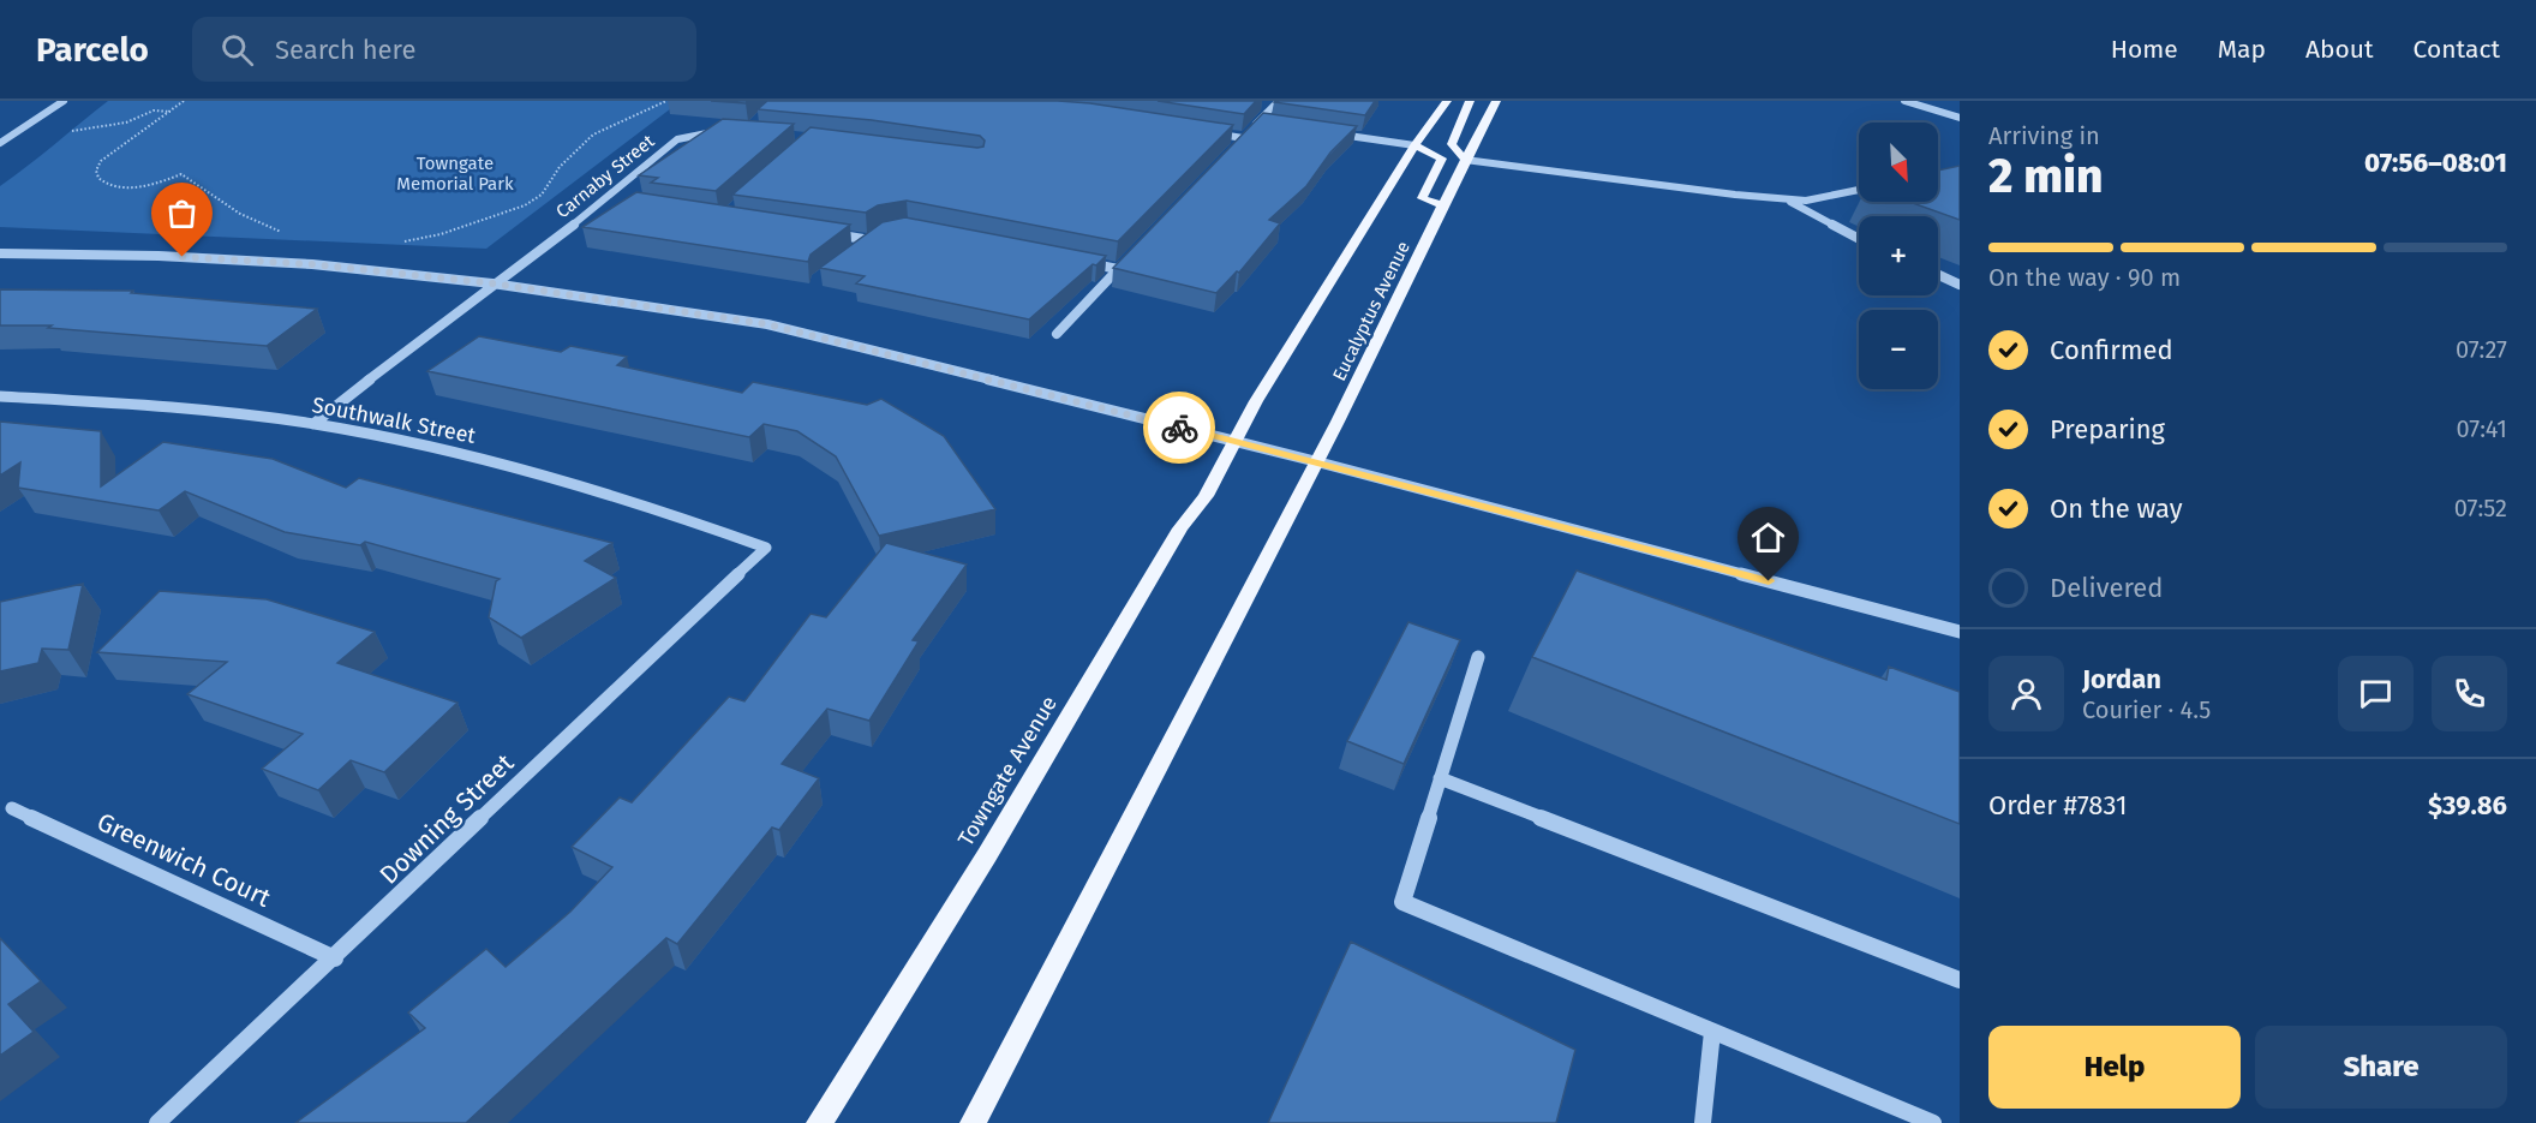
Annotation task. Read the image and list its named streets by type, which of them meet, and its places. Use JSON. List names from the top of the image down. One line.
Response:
{"streets":{"main road":["Eucalyptus Avenue","Towngate Avenue"],"street":["Carnaby Street","Southwalk Street","Downing Street","Greenwich Court"]},"crossings":[["Carnaby Street","Southwalk Street"],["Eucalyptus Avenue","Towngate Avenue"],["Southwalk Street","Downing Street"],["Downing Street","Greenwich Court"]],"parks":["Towngate Memorial Park"],"north":"bottom right","page":{"header":"Parcelo","search":"Search here","nav":["Home","Map","About","Contact"],"heading":["2 min","Arriving in","07:56–08:01"],"panel":["Jordan","Courier · 4.5","Order #7831","$39.86"],"map_buttons":["+","−"],"bar":"On the way · 90 m","list":[["Confirmed","07:27"],["Preparing","07:41"],["On the way","07:52"],"Delivered"],"buttons":["Help","Share"]}}
